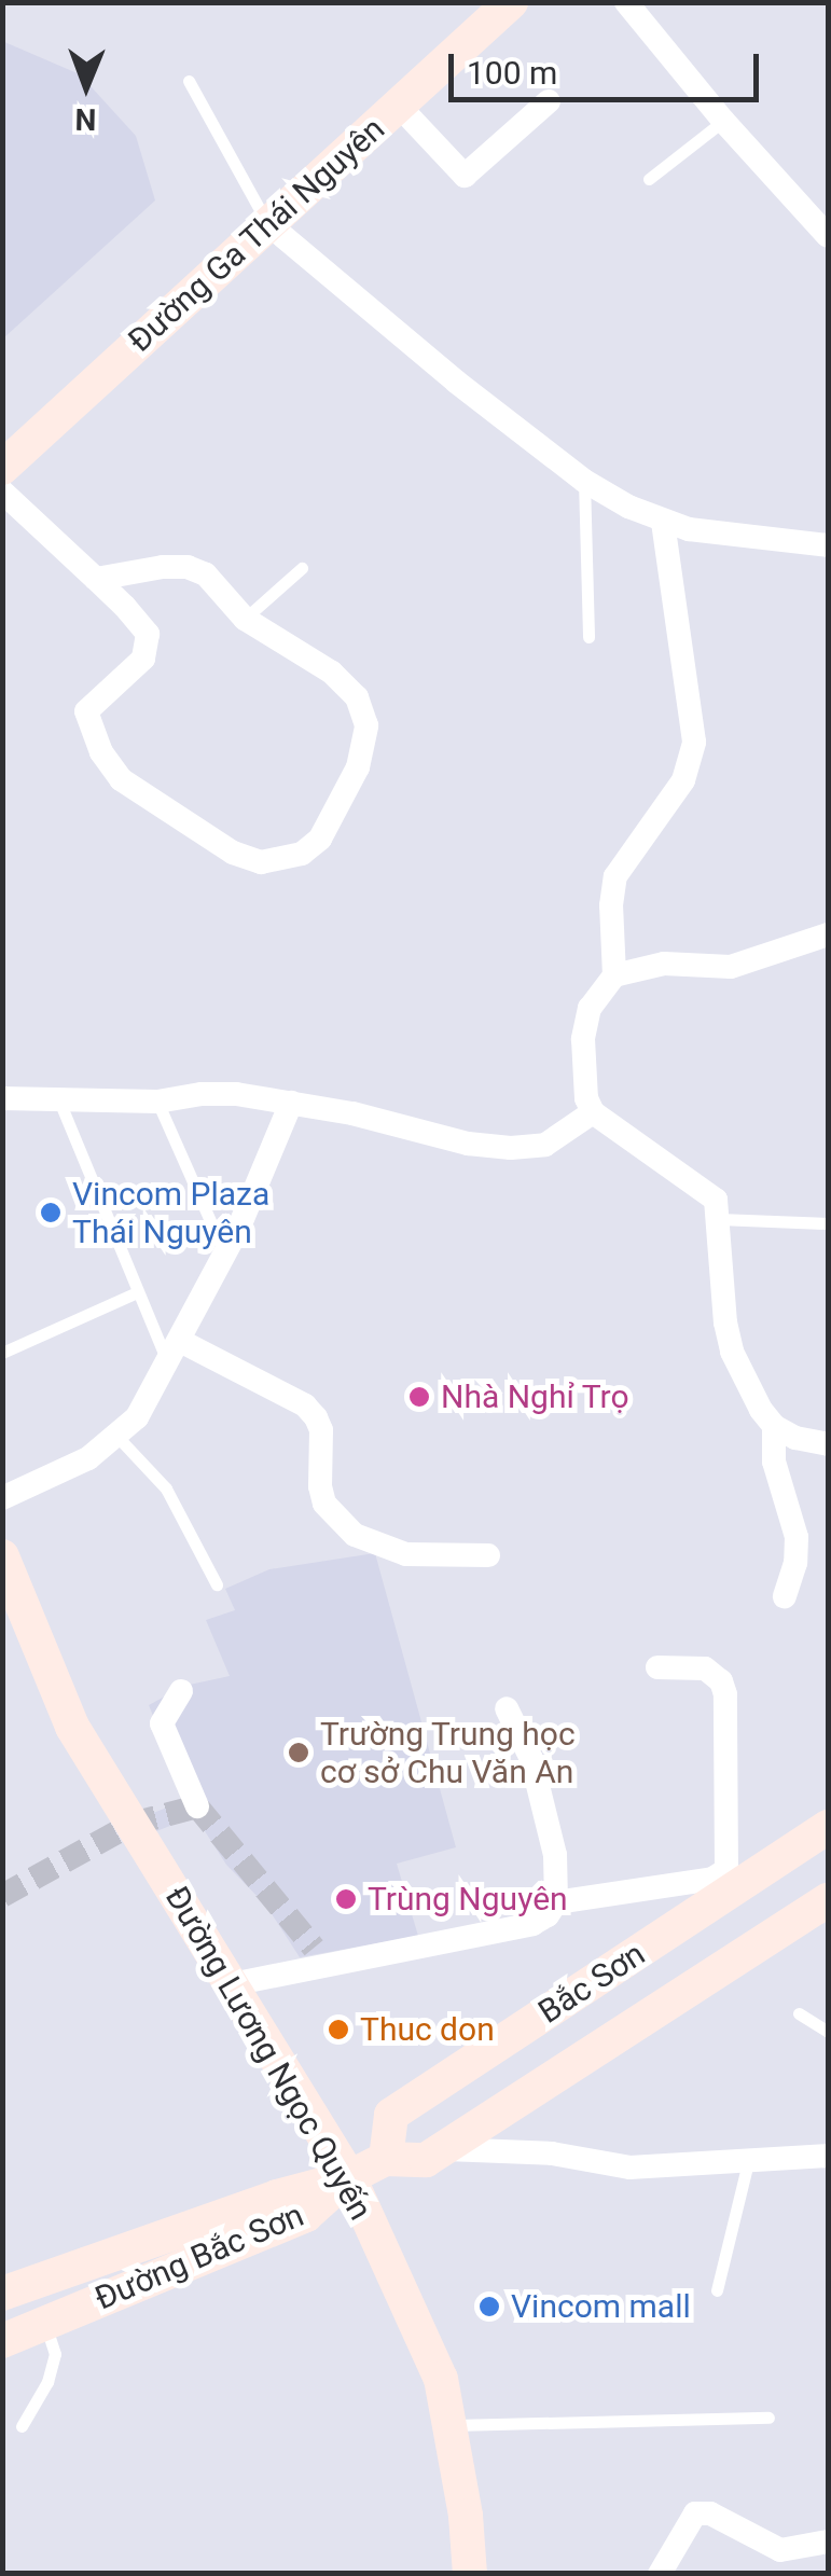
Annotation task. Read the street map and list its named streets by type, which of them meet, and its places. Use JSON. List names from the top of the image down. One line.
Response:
{"streets":{"main road":["Đường Ga Thái Nguyên","Bắc Sơn","Đường Lương Ngọc Quyến","Đường Bắc Sơn"]},"crossings":[["Bắc Sơn","Đường Lương Ngọc Quyến"],["Bắc Sơn","Đường Bắc Sơn"],["Đường Lương Ngọc Quyến","Đường Bắc Sơn"]],"places":["Vincom Plaza Thái Nguyên","Nhà Nghỉ Trọ","Trường Trung học cơ sở Chu Văn An","Trùng Nguyên","Thuc don","Vincom mall"],"scale_bar":"100 m","north":"bottom"}
